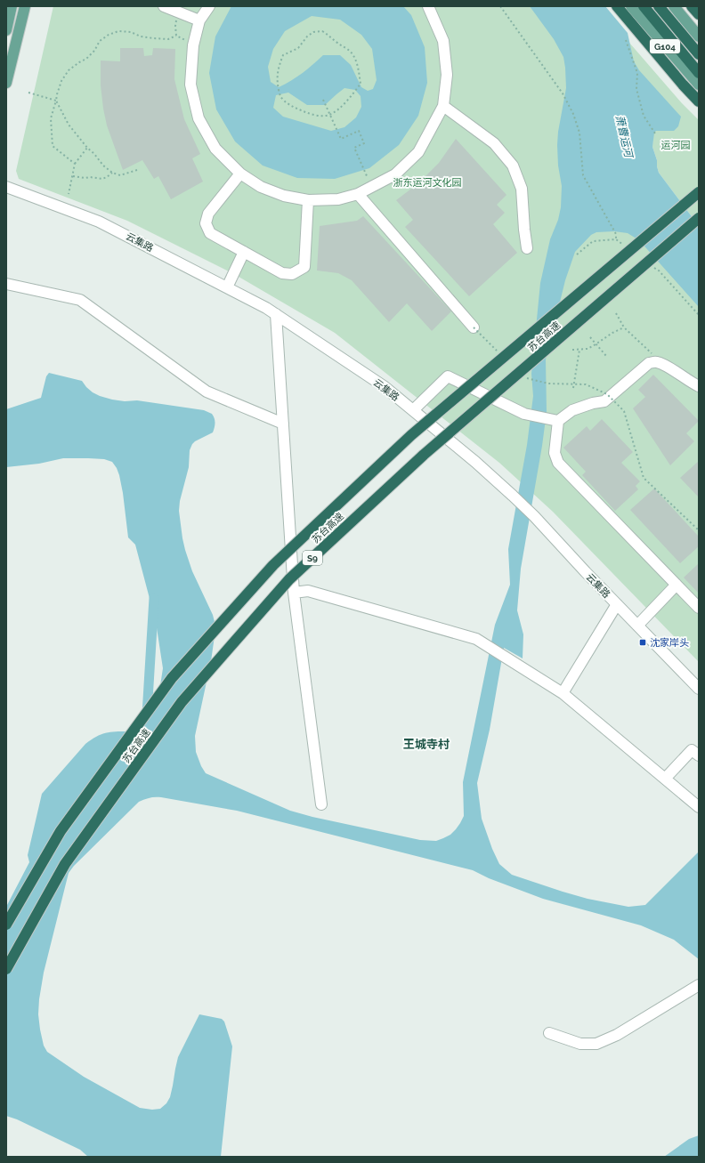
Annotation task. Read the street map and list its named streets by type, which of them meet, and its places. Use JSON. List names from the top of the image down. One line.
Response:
{"streets":{"highway":["苏台高速","S9"],"main road":["G104"],"street":["云集路"]},"districts":["王城寺村"],"water":["萧曹运河"],"parks":["运河园","浙东运河文化园"],"places":{"transit":["沈家岸头"]}}
